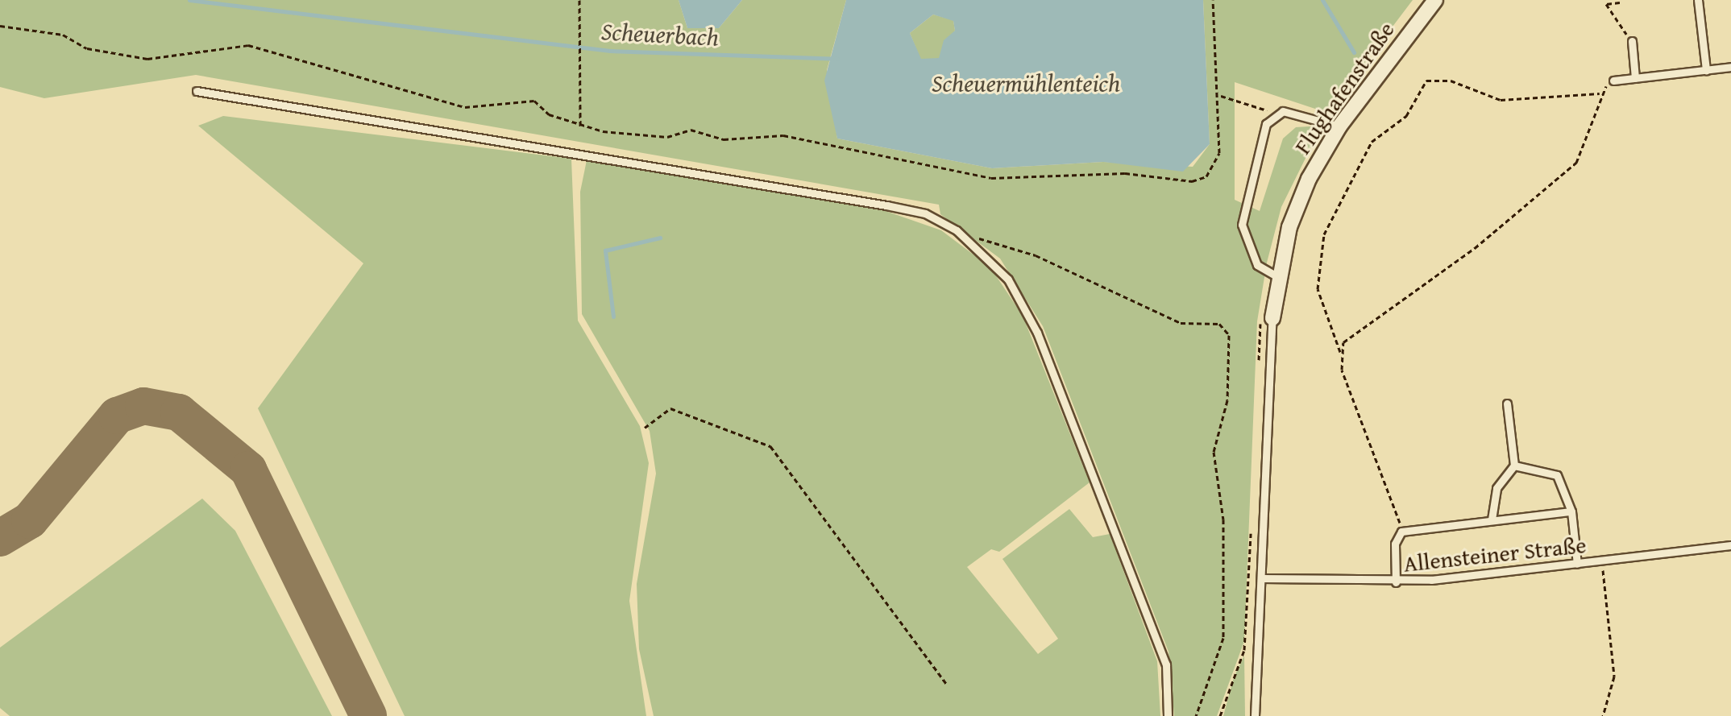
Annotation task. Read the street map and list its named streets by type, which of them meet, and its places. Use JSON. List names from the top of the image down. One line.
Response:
{"streets":{"street":["Flughafenstraße"],"lane":["Allensteiner Straße"]},"water":["Scheuerbach","Scheuermühlenteich"]}
